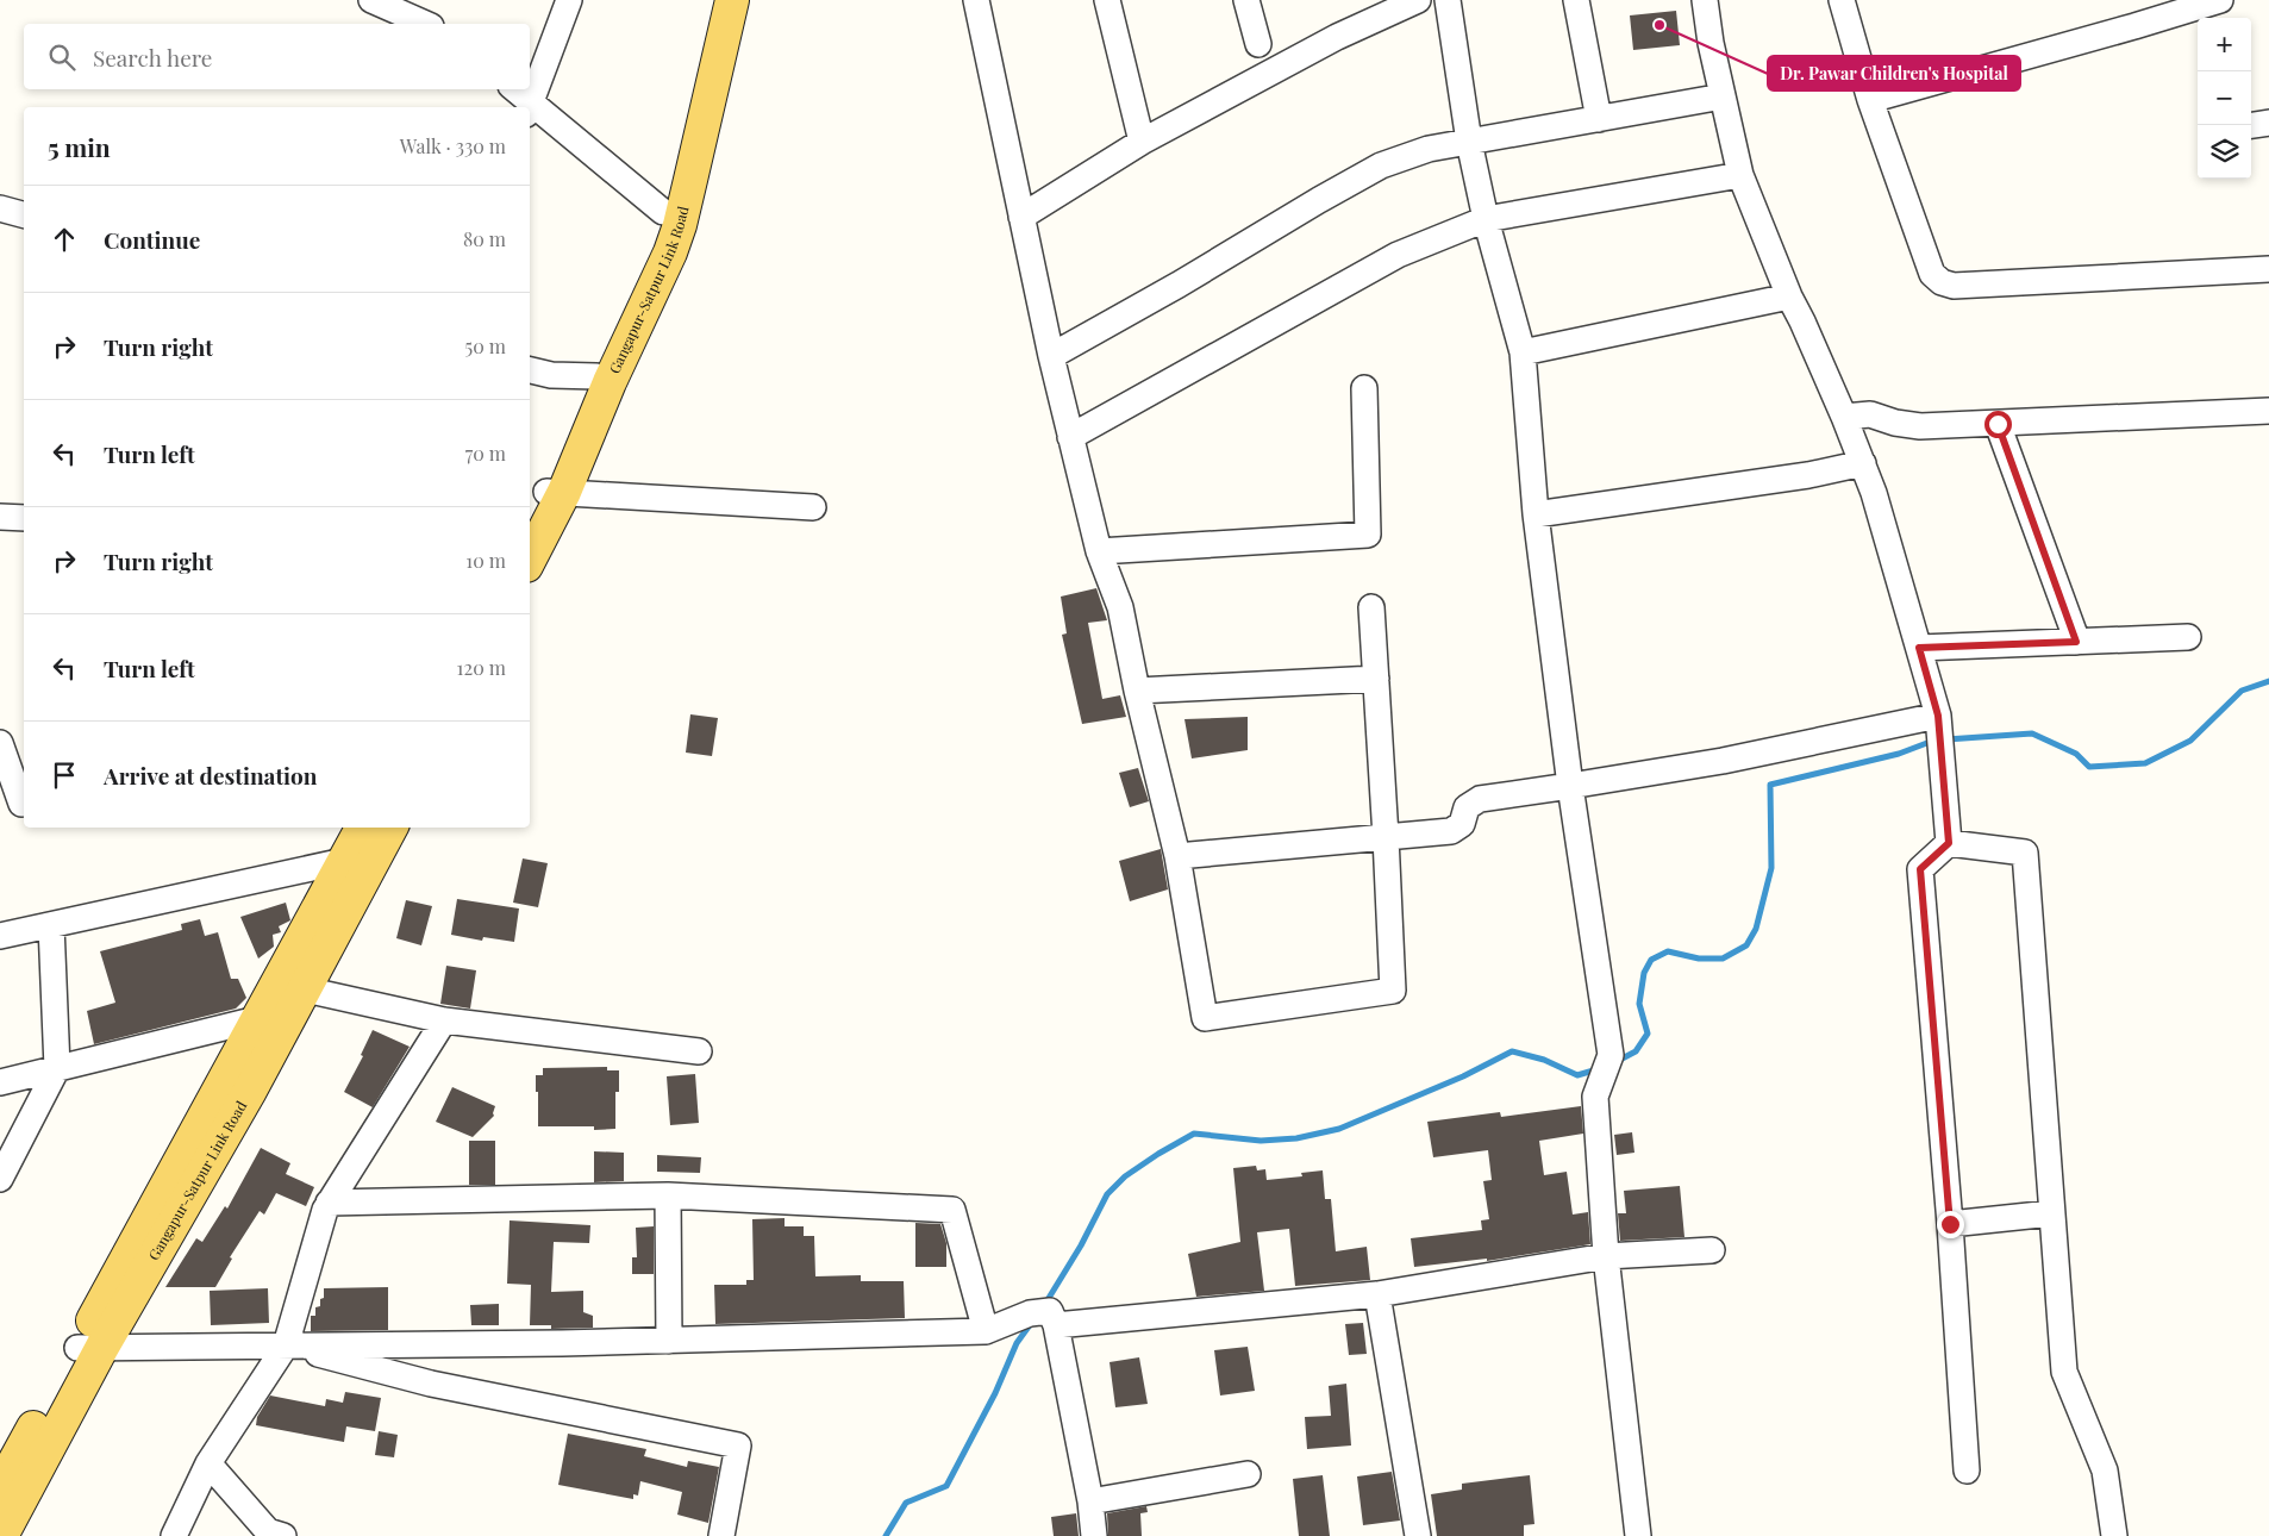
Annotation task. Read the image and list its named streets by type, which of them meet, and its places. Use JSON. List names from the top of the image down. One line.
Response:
{"streets":{"main road":["Gangapur-Satpur Link Road"]},"places":["Dr. Pawar Children's Hospital"],"page":{"map_buttons":["+","−"],"search":"Search here","heading":["5 min","Walk · 330 m"],"list":[["Continue","80 m"],["Turn right","50 m"],["Turn left","70 m"],["Turn right","10 m"],["Turn left","120 m"],"Arrive at destination"]}}
